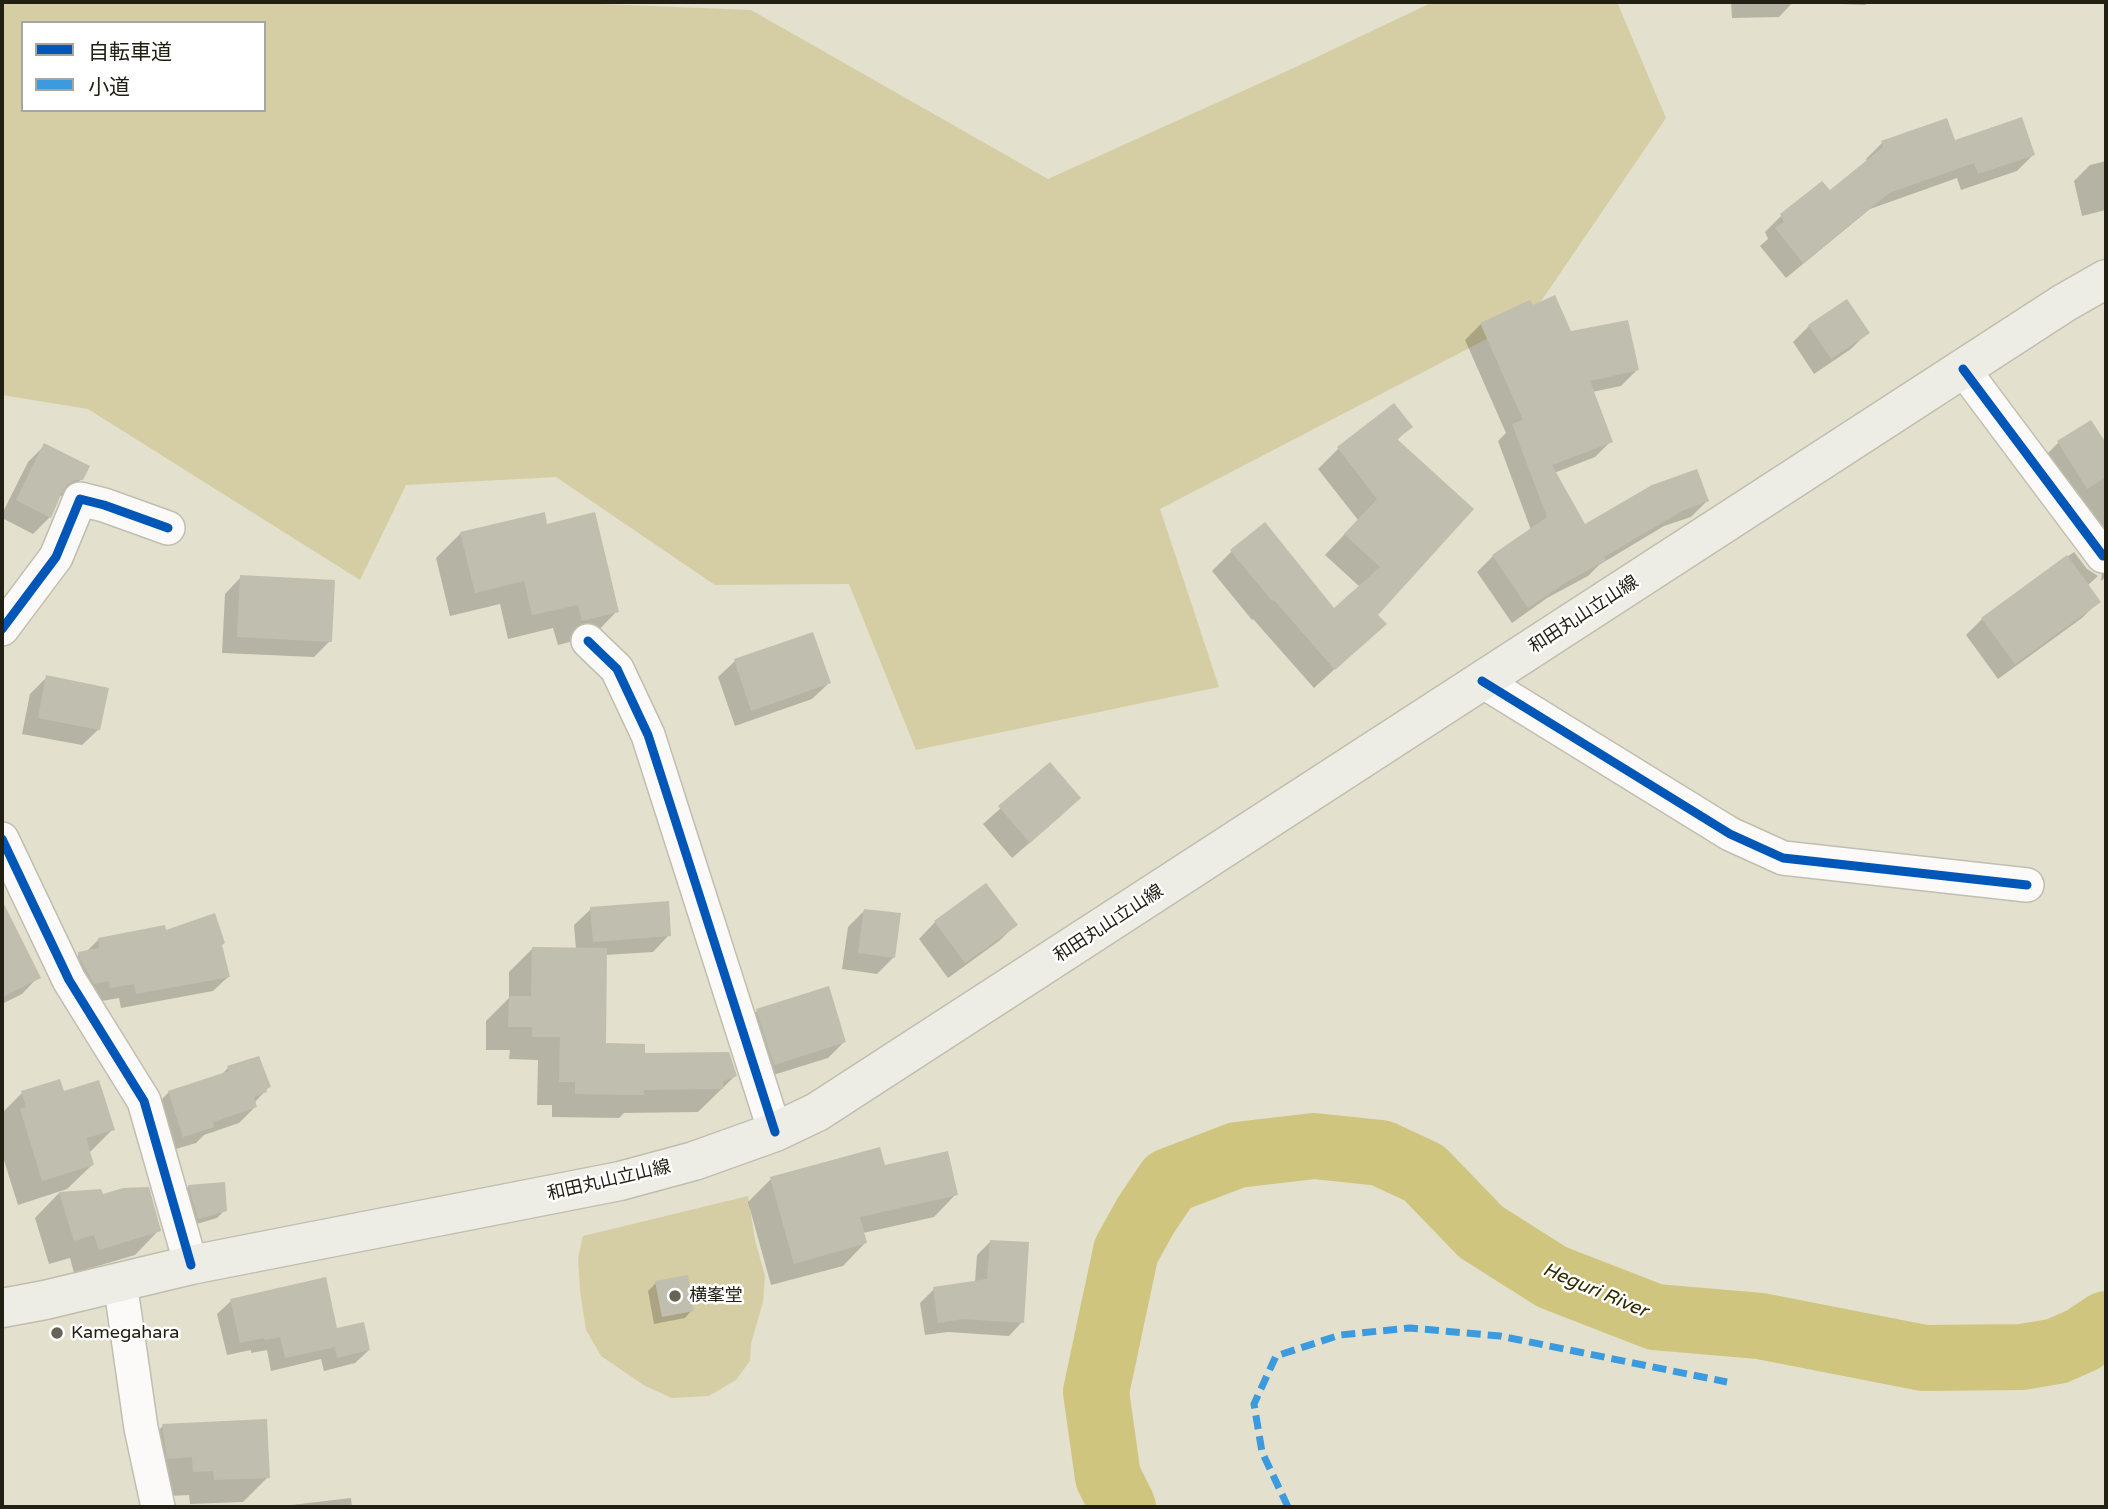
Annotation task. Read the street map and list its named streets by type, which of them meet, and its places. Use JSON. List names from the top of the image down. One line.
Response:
{"streets":{"main road":["和田丸山立山線"]},"water":["Heguri River"],"places":["横峯堂","Kamegahara"],"legend":["自転車道","小道"]}
